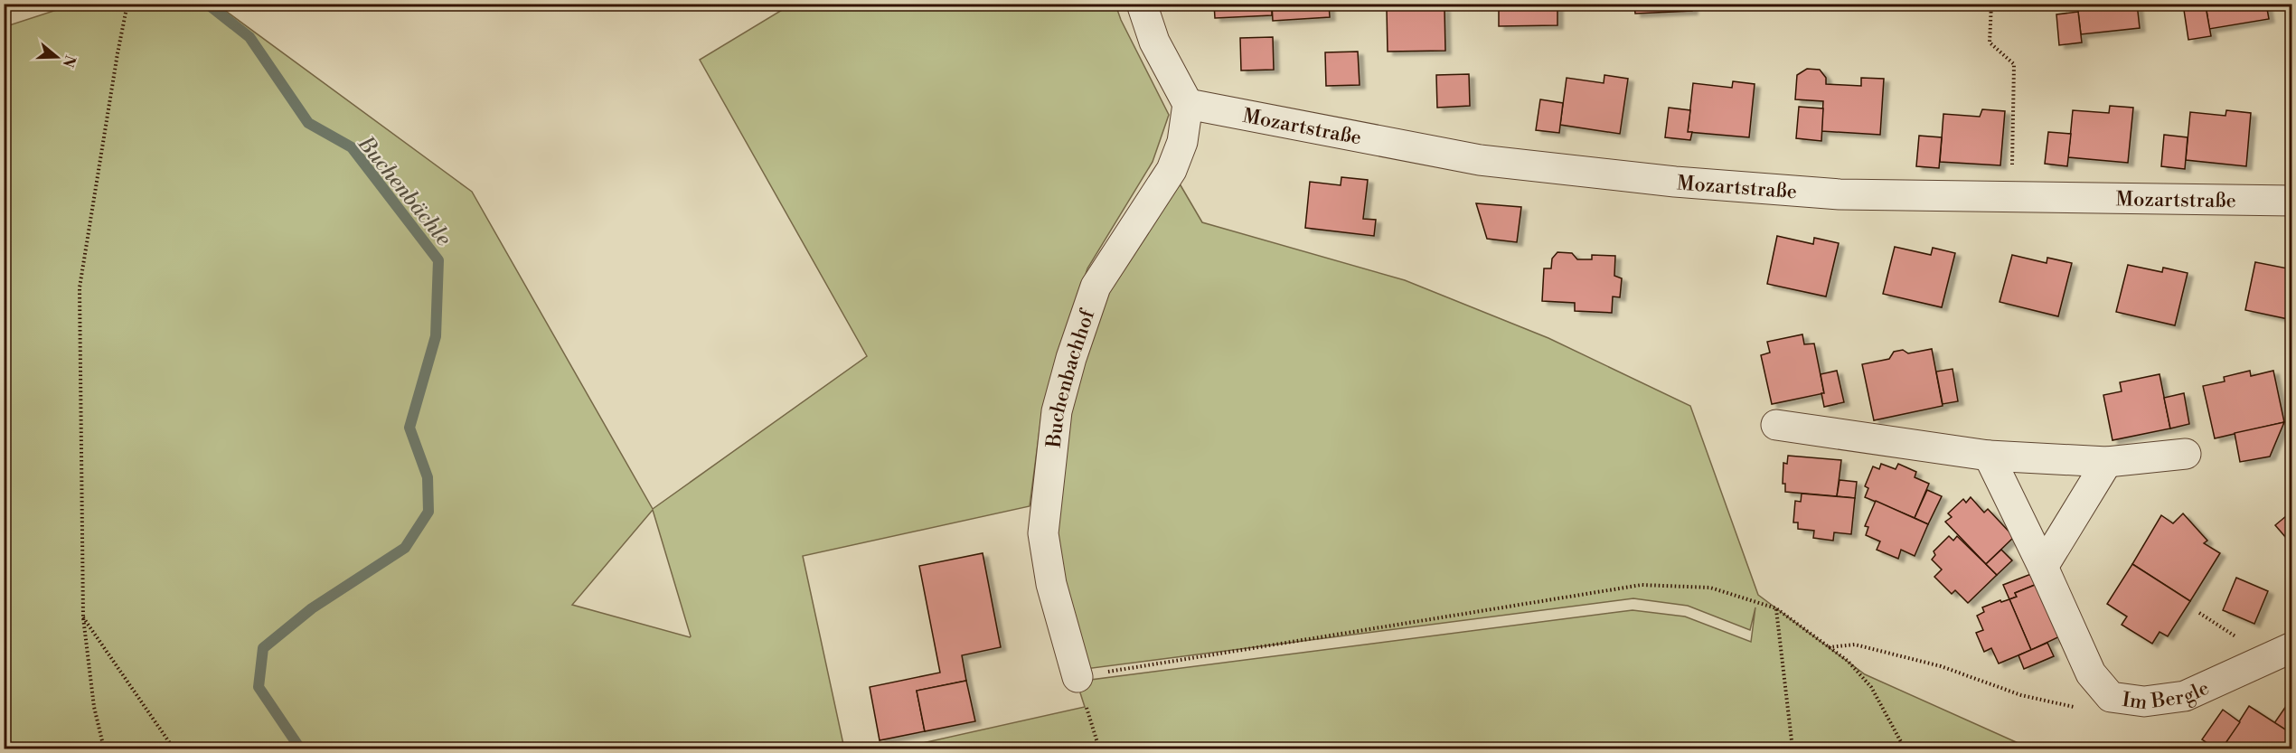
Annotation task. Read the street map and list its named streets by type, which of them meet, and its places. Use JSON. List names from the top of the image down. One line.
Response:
{"streets":{"street":["Mozartstraße","Buchenbachhof","Im Bergle"]},"crossings":[["Mozartstraße","Buchenbachhof"]],"water":["Buchenbächle"],"north":"right"}
